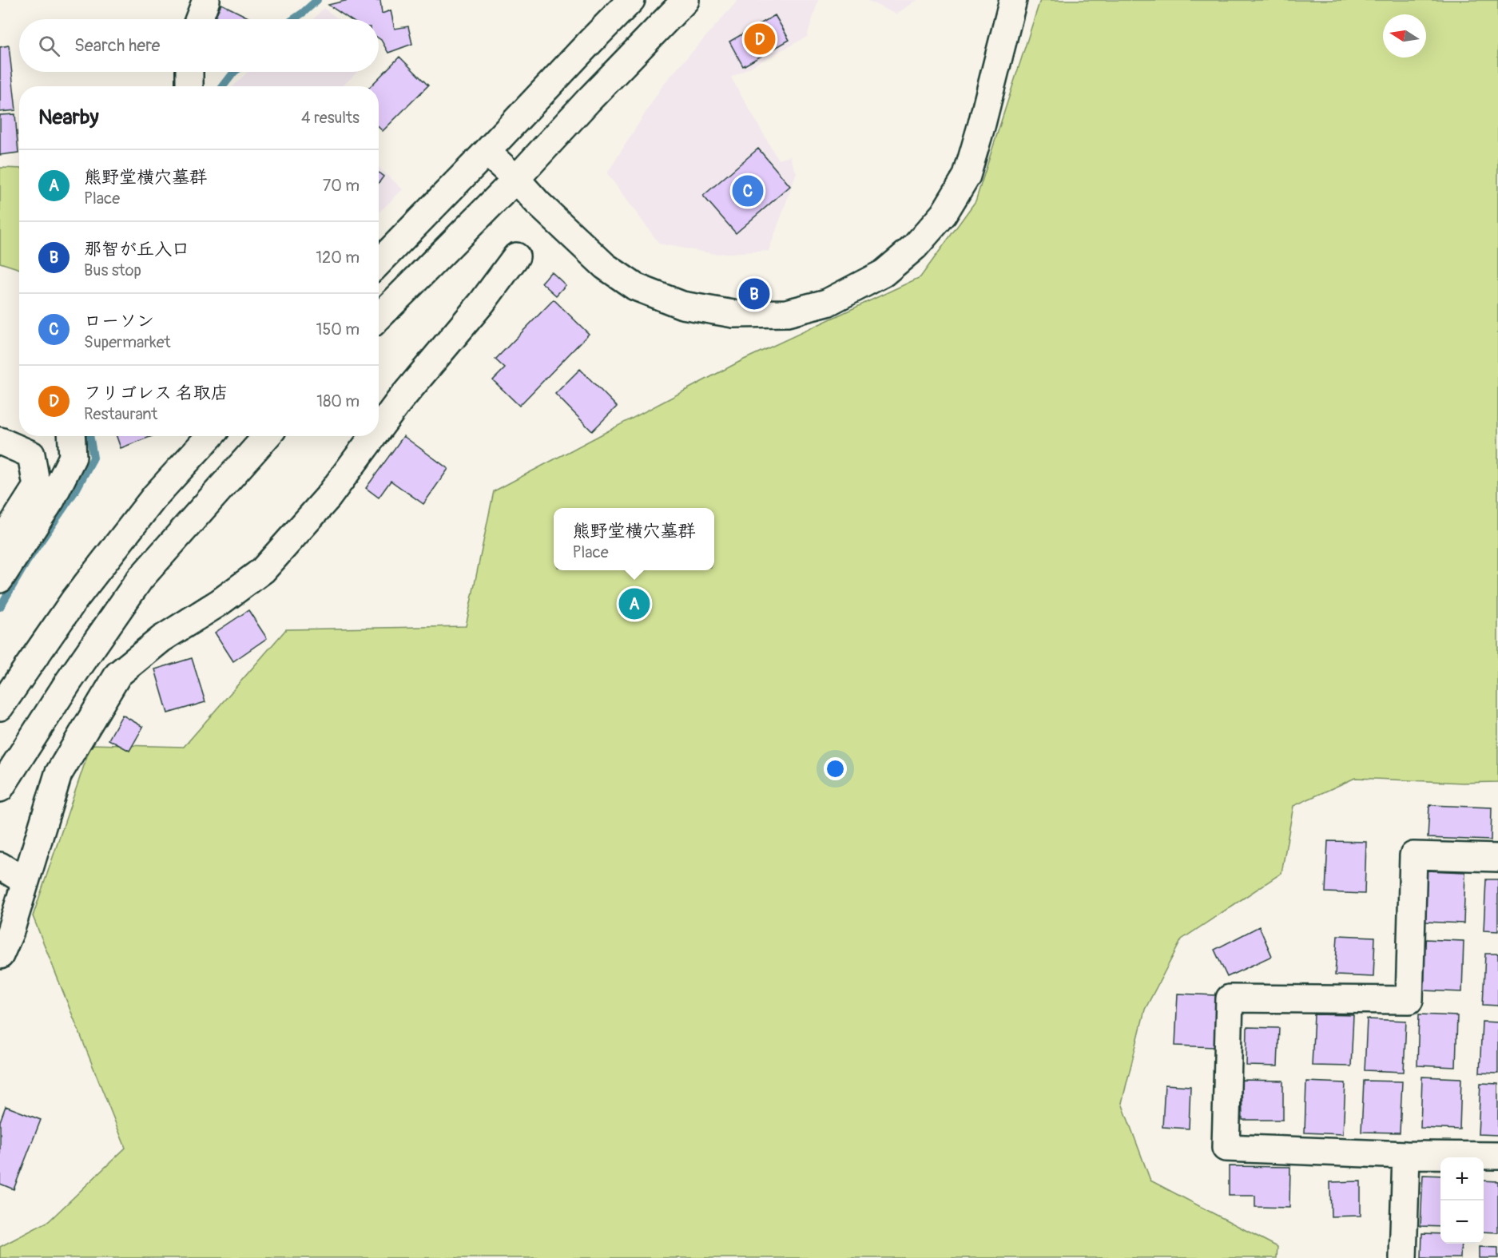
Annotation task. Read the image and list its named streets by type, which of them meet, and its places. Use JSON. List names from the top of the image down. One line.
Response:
{"north":"left","page":{"search":"Search here","pins":["D","C","B","A"],"heading":["Nearby","4 results"],"list":[{"mark":"A","name":"熊野堂横穴墓群","note":"Place","value":"70 m"},{"mark":"B","name":"那智が丘入口","note":"Bus stop","value":"120 m"},{"mark":"C","name":"ローソン","note":"Supermarket","value":"150 m"},{"mark":"D","name":"フリゴレス 名取店","note":"Restaurant","value":"180 m"}],"popup":["熊野堂横穴墓群","Place"],"map_buttons":["+","−"]}}
